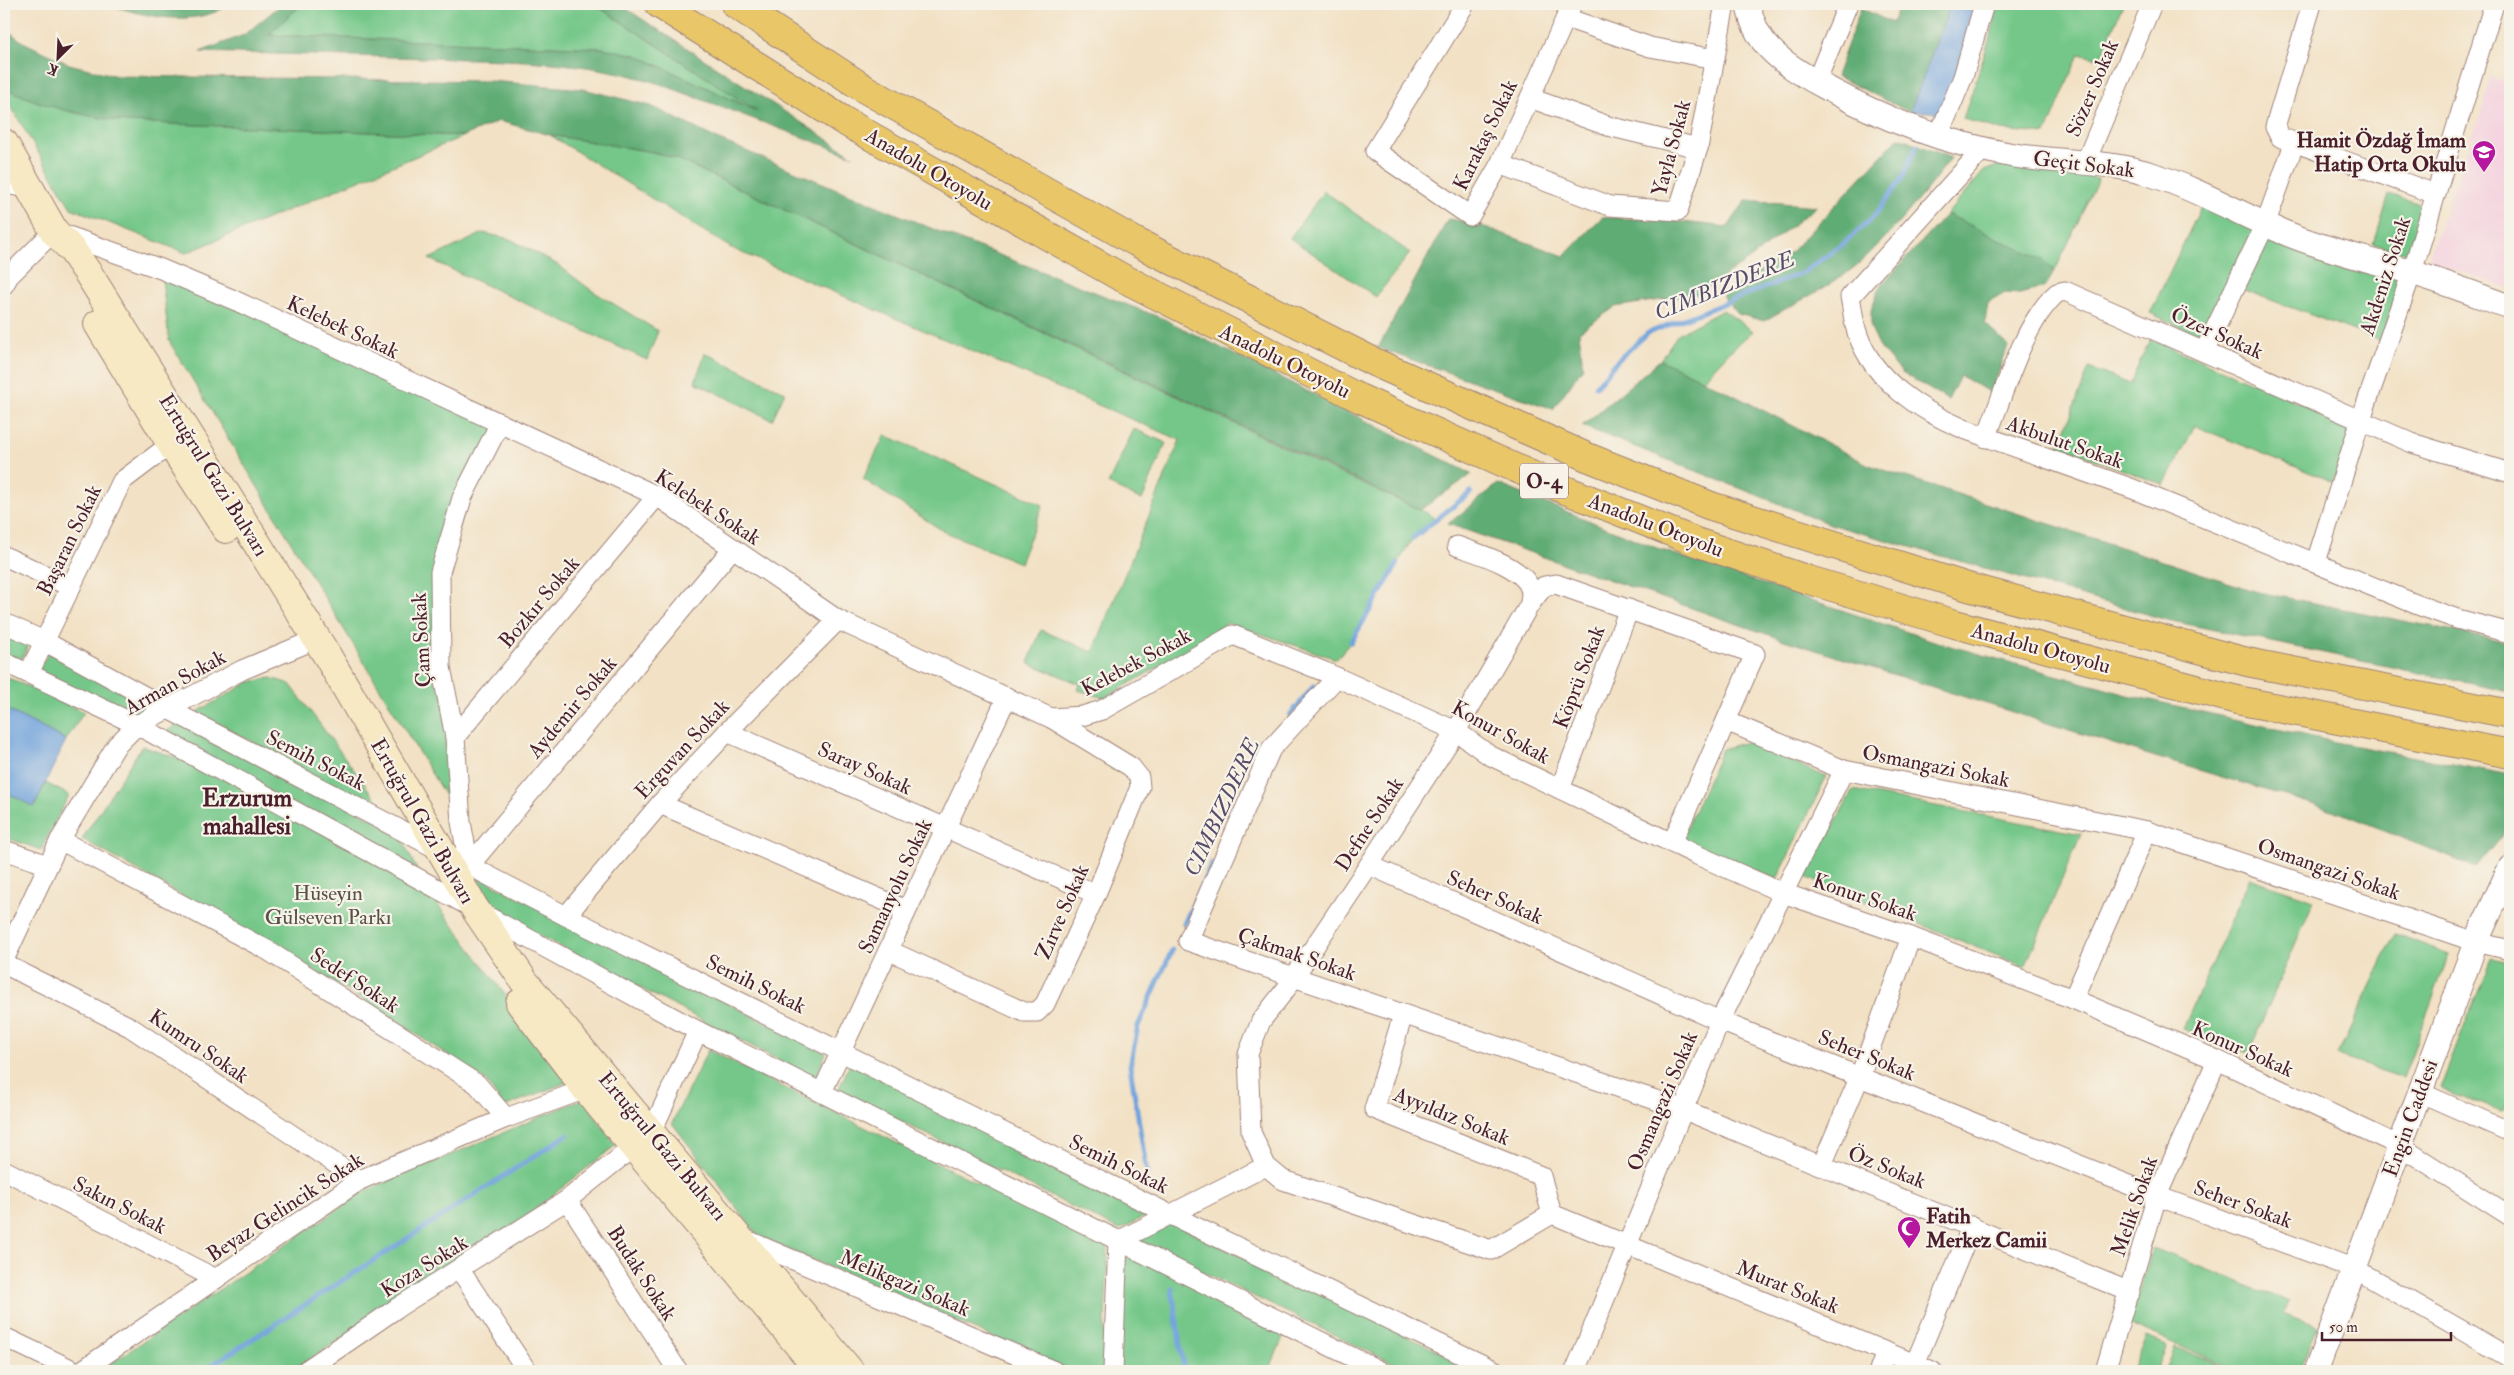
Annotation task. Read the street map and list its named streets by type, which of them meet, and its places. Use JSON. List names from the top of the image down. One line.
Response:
{"streets":{"highway":["Anadolu Otoyolu","O-4"],"main road":["Ertuğrul Gazi Bulvarı"],"street":["Sözer Sokak","Karakaş Sokak","Yayla Sokak","Geçit Sokak","Akdeniz Sokak","Kelebek Sokak","Özer Sokak","Akbulut Sokak","Başaran Sokak","Bozkır Sokak","Çam Sokak","Köprü Sokak","Arman Sokak","Aydemir Sokak","Konur Sokak","Erguvan Sokak","Semih Sokak","Osmangazi Sokak","Saray Sokak","Defne Sokak","Samanyolu Sokak","Seher Sokak","Zirve Sokak","Çakmak Sokak","Sedef Sokak","Kumru Sokak","Ayyıldız Sokak","Engin Caddesi","Öz Sokak","Sakın Sokak","Melik Sokak","Beyaz Gelincik Sokak","Koza Sokak","Budak Sokak","Melikgazi Sokak","Murat Sokak"]},"crossings":[["Sözer Sokak","Geçit Sokak"],["Karakaş Sokak","Yayla Sokak"],["Geçit Sokak","Akdeniz Sokak"],["Geçit Sokak","Akbulut Sokak"],["Akdeniz Sokak","Özer Sokak"],["Akdeniz Sokak","Akbulut Sokak"],["Kelebek Sokak","Ertuğrul Gazi Bulvarı"],["Kelebek Sokak","Bozkır Sokak"],["Kelebek Sokak","Çam Sokak"],["Kelebek Sokak","Aydemir Sokak"],["Kelebek Sokak","Konur Sokak"],["Kelebek Sokak","Erguvan Sokak"],["Kelebek Sokak","Samanyolu Sokak"],["Kelebek Sokak","Zirve Sokak"],["Kelebek Sokak","Çakmak Sokak"],["Özer Sokak","Akbulut Sokak"],["Ertuğrul Gazi Bulvarı","Başaran Sokak"],["Ertuğrul Gazi Bulvarı","Çam Sokak"],["Ertuğrul Gazi Bulvarı","Arman Sokak"],["Ertuğrul Gazi Bulvarı","Aydemir Sokak"],["Ertuğrul Gazi Bulvarı","Semih Sokak"],["Ertuğrul Gazi Bulvarı","Beyaz Gelincik Sokak"],["Ertuğrul Gazi Bulvarı","Koza Sokak"],["Ertuğrul Gazi Bulvarı","Melikgazi Sokak"],["Başaran Sokak","Semih Sokak"],["Bozkır Sokak","Çam Sokak"],["Çam Sokak","Aydemir Sokak"],["Çam Sokak","Semih Sokak"],["Köprü Sokak","Konur Sokak"],["Köprü Sokak","Defne Sokak"],["Arman Sokak","Semih Sokak"],["Arman Sokak","Sedef Sokak"],["Aydemir Sokak","Semih Sokak"],["Konur Sokak","Osmangazi Sokak"],["Konur Sokak","Defne Sokak"],["Konur Sokak","Çakmak Sokak"],["Konur Sokak","Engin Caddesi"],["Konur Sokak","Melik Sokak"],["Erguvan Sokak","Semih Sokak"],["Erguvan Sokak","Saray Sokak"],["Semih Sokak","Samanyolu Sokak"],["Osmangazi Sokak","Seher Sokak"],["Osmangazi Sokak","Çakmak Sokak"],["Osmangazi Sokak","Engin Caddesi"],["Osmangazi Sokak","Öz Sokak"],["Osmangazi Sokak","Murat Sokak"],["Saray Sokak","Samanyolu Sokak"],["Saray Sokak","Zirve Sokak"],["Defne Sokak","Seher Sokak"],["Defne Sokak","Çakmak Sokak"],["Defne Sokak","Ayyıldız Sokak"],["Defne Sokak","Murat Sokak"],["Samanyolu Sokak","Zirve Sokak"],["Seher Sokak","Engin Caddesi"],["Seher Sokak","Melik Sokak"],["Çakmak Sokak","Ayyıldız Sokak"],["Çakmak Sokak","Öz Sokak"],["Sedef Sokak","Beyaz Gelincik Sokak"],["Kumru Sokak","Beyaz Gelincik Sokak"],["Ayyıldız Sokak","Murat Sokak"],["Öz Sokak","Melik Sokak"],["Sakın Sokak","Beyaz Gelincik Sokak"],["Koza Sokak","Budak Sokak"]],"districts":["Erzurum mahallesi"],"water":["CIMBIZDERE"],"parks":["Hüseyin Gülseven Parkı"],"places":{"school or university":["Hamit Özdağ İmam Hatip Orta Okulu"],"mosque":["Fatih Merkez Camii"]},"scale_bar":"50 m","north":"bottom left"}
